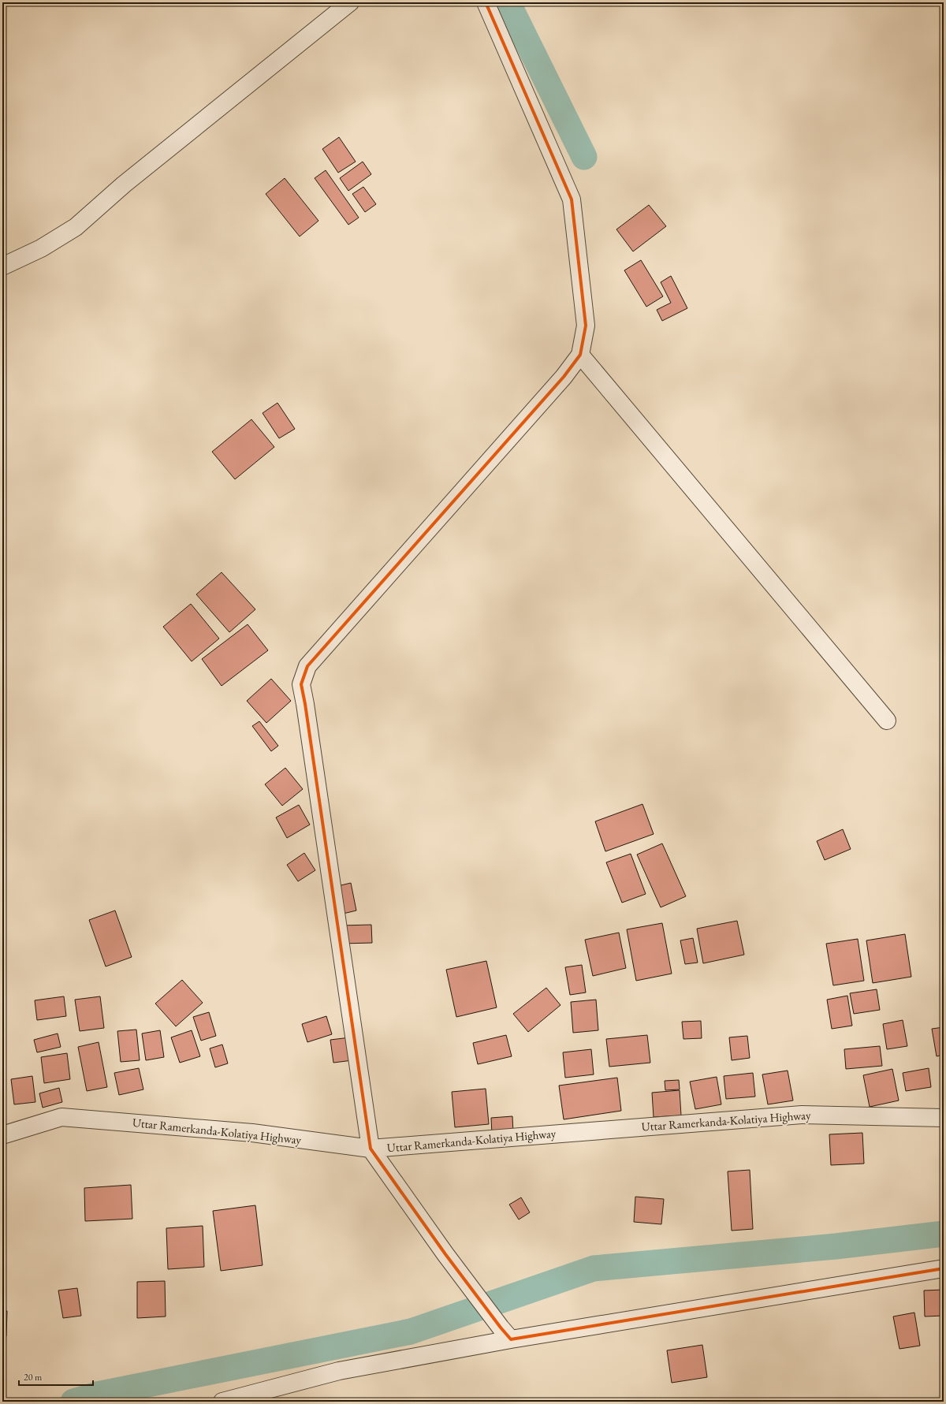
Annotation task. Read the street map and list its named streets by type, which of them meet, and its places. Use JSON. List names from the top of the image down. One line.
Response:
{"streets":{"street":["Uttar Ramerkanda-Kolatiya Highway"]},"scale_bar":"20 m"}
